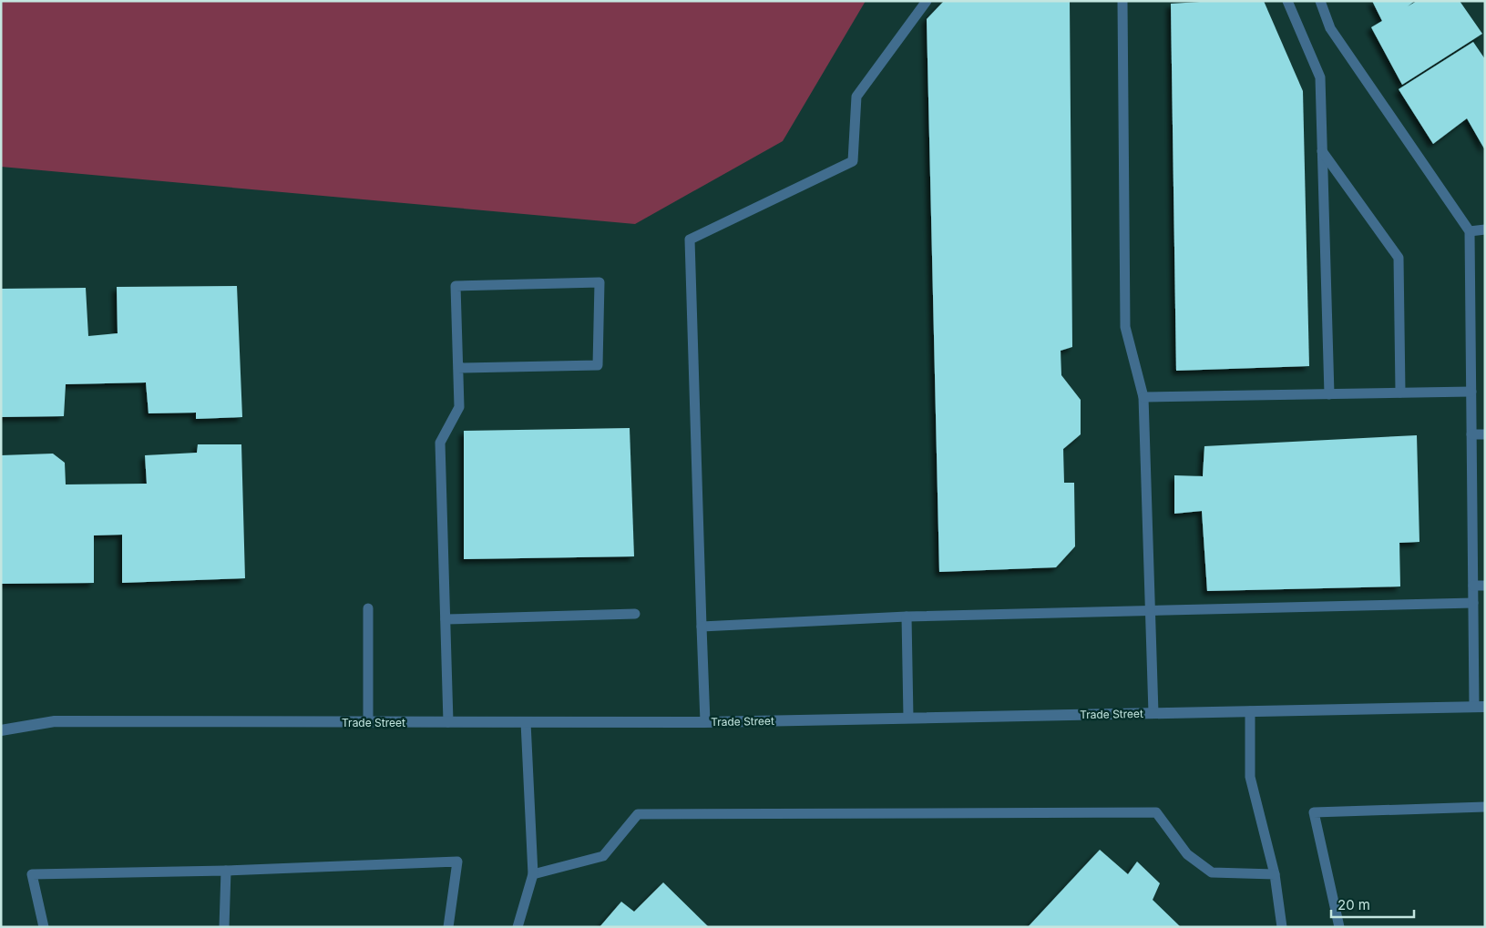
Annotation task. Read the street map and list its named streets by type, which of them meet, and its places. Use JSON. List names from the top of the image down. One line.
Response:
{"streets":{"street":["Trade Street"]},"scale_bar":"20 m"}
